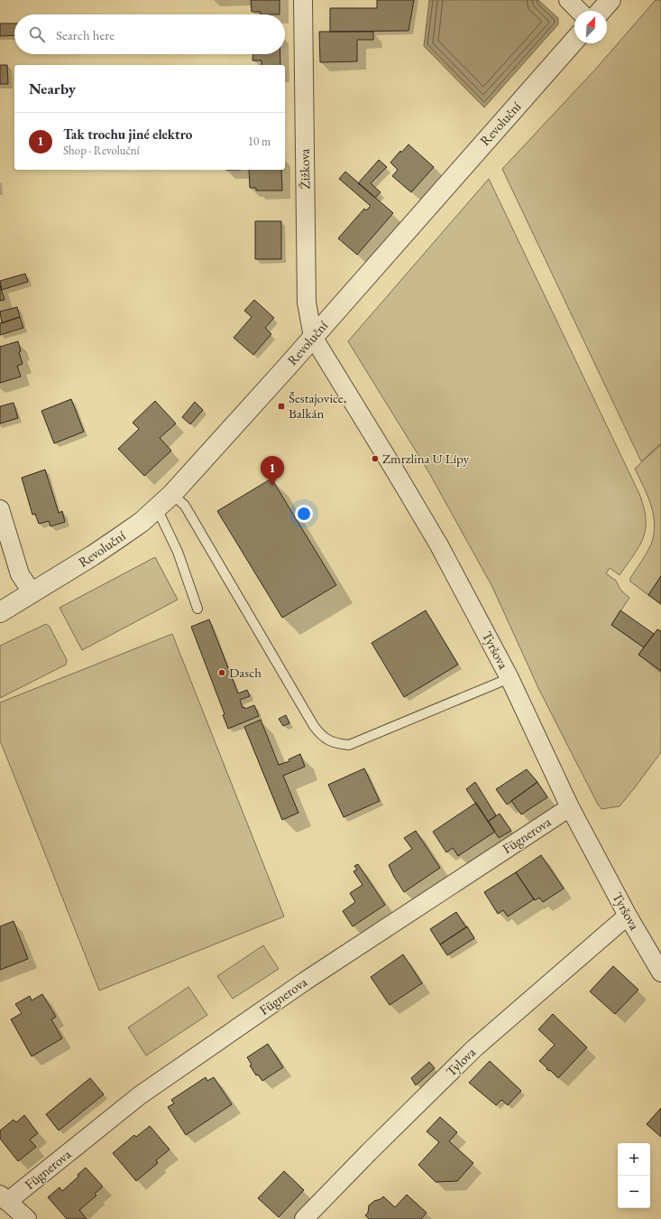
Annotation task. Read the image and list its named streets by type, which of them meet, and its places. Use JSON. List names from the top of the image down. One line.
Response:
{"streets":{"street":["Revoluční","Žižkova","Tyršova","Fügnerova","Tylova"]},"crossings":[["Revoluční","Žižkova"],["Revoluční","Tyršova"],["Žižkova","Tyršova"],["Tyršova","Fügnerova"],["Tyršova","Tylova"]],"places":{"transit":["Šestajovice, Balkán"],"other":["Zmrzlina U Lípy","Dasch"]},"north":"top right","page":{"search":"Search here","heading":"Nearby","list":[{"mark":"1","name":"Tak trochu jiné elektro","note":"Shop · Revoluční","value":"10 m"}],"pins":"1","map_buttons":["+","−"]}}
